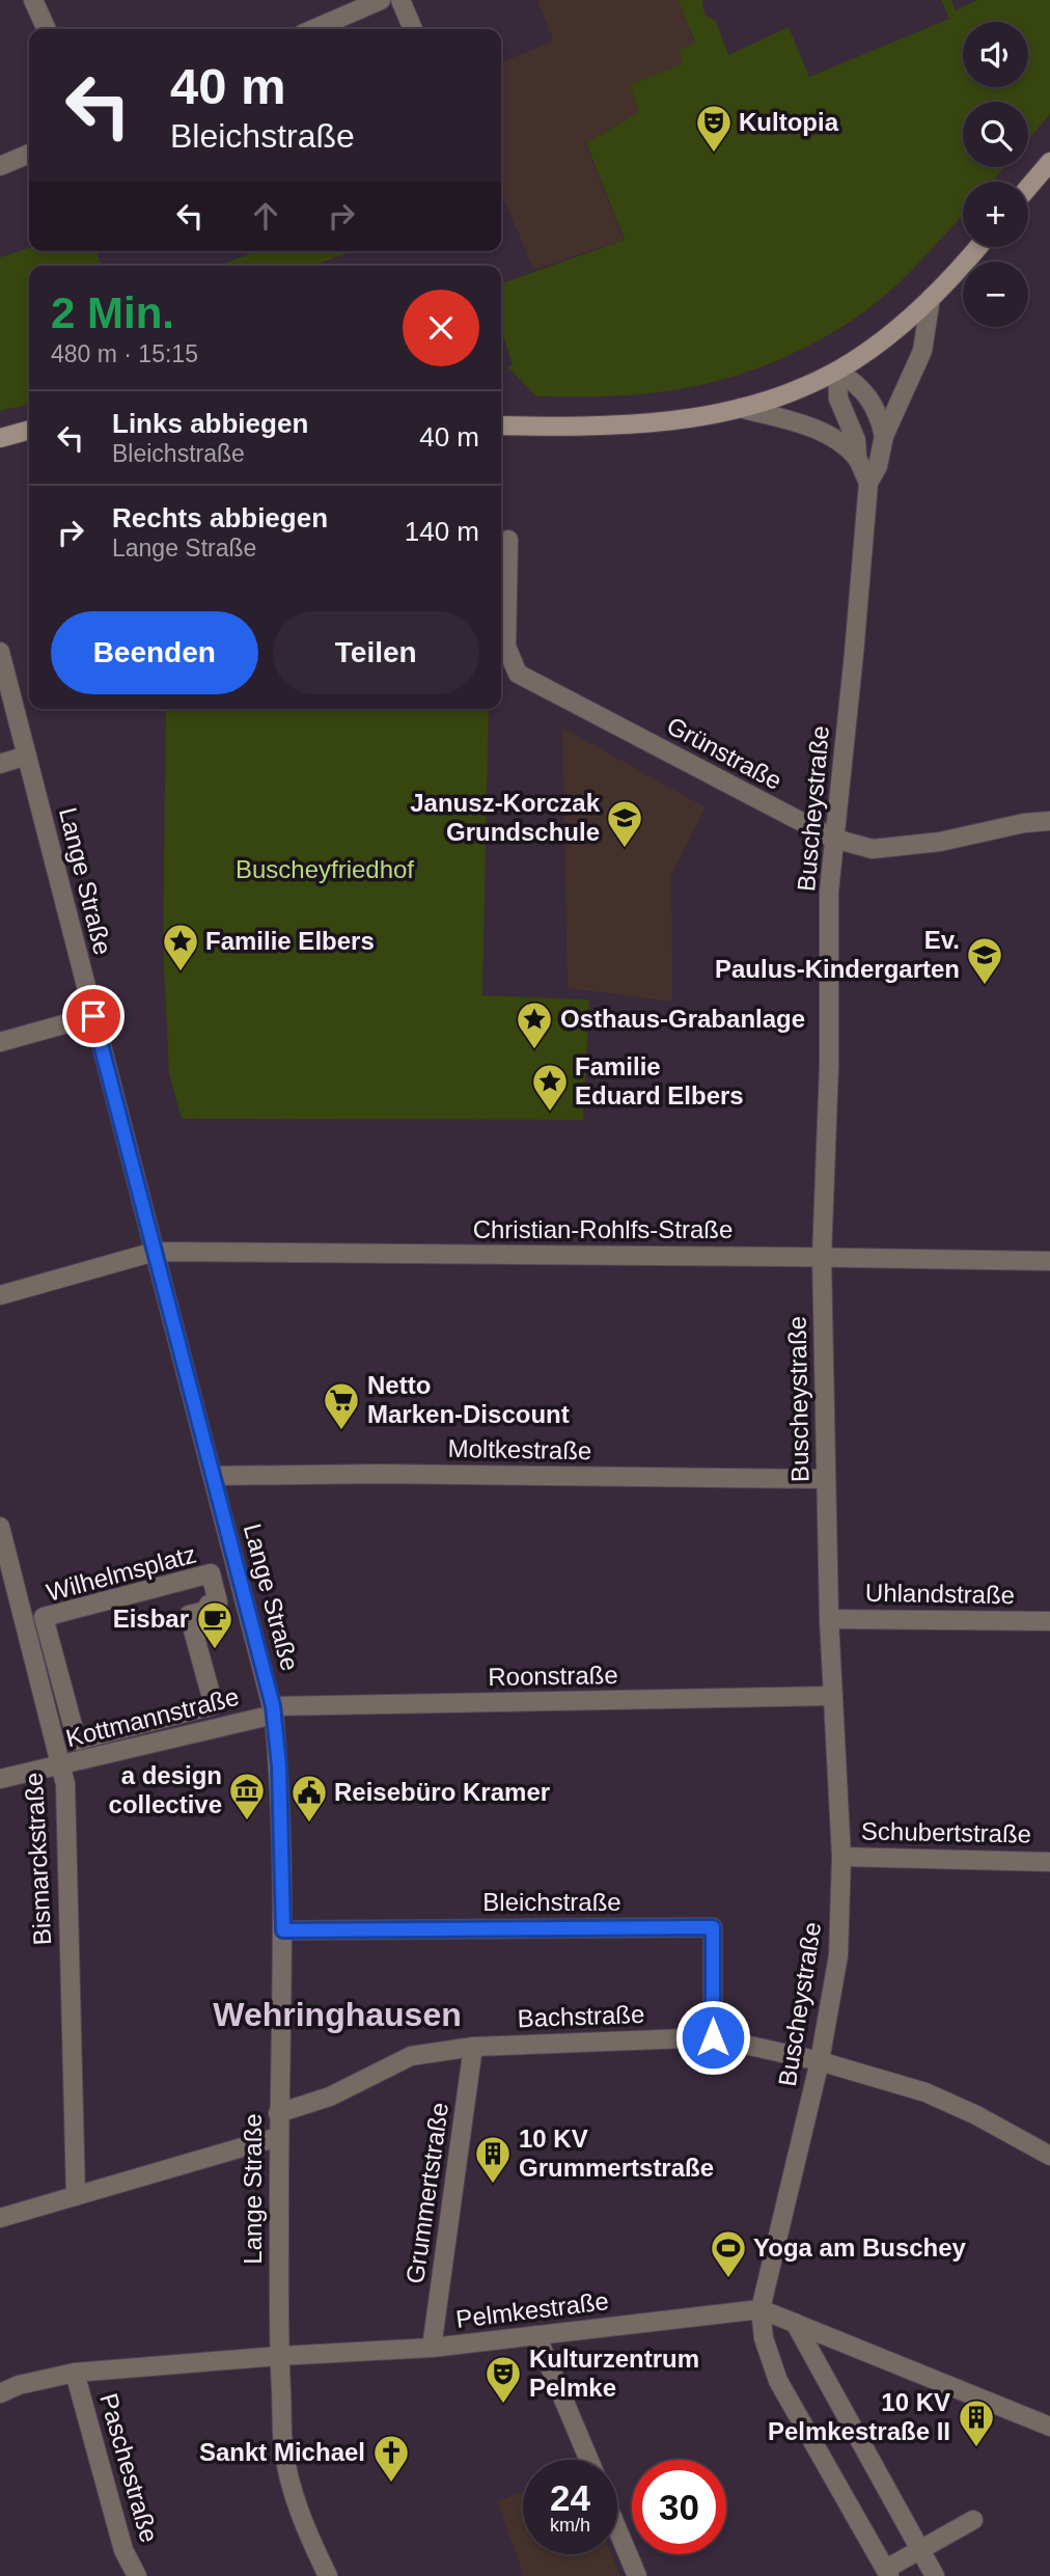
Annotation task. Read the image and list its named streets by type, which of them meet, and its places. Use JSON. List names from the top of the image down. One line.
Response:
{"streets":{"street":["Grünstraße","Buscheystraße","Lange Straße","Christian-Rohlfs-Straße","Moltkestraße","Wilhelmsplatz","Uhlandstraße","Roonstraße","Kottmannstraße","Schubertstraße","Bismarckstraße","Bleichstraße","Bachstraße","Grummertstraße","Pelmkestraße","Paschestraße"]},"crossings":[["Grünstraße","Buscheystraße"],["Buscheystraße","Christian-Rohlfs-Straße"],["Buscheystraße","Moltkestraße"],["Buscheystraße","Uhlandstraße"],["Buscheystraße","Roonstraße"],["Buscheystraße","Schubertstraße"],["Buscheystraße","Bachstraße"],["Buscheystraße","Pelmkestraße"],["Lange Straße","Christian-Rohlfs-Straße"],["Lange Straße","Moltkestraße"],["Lange Straße","Wilhelmsplatz"],["Lange Straße","Roonstraße"],["Lange Straße","Kottmannstraße"],["Lange Straße","Bleichstraße"],["Lange Straße","Bachstraße"],["Lange Straße","Pelmkestraße"],["Wilhelmsplatz","Bismarckstraße"],["Roonstraße","Kottmannstraße"],["Kottmannstraße","Bismarckstraße"],["Bleichstraße","Bachstraße"],["Bachstraße","Grummertstraße"],["Grummertstraße","Pelmkestraße"],["Pelmkestraße","Paschestraße"]],"districts":["Wehringhausen"],"parks":["Buscheyfriedhof"],"places":{"theatre":["Kultopia","Kulturzentrum Pelmke"],"school or university":["Janusz-Korczak Grundschule","Ev. Paulus-Kindergarten"],"place":["Familie Elbers","Osthaus-Grabanlage","Familie Eduard Elbers"],"supermarket":["Netto Marken-Discount"],"cafe":["Eisbar"],"museum":["a design collective"],"public building":["Reisebüro Kramer"],"building":["10 KV Grummertstraße","10 KV Pelmkestraße II"],"sports":["Yoga am Buschey"],"church":["Sankt Michael"]},"page":{"map_buttons":["+","−"],"turn":["40 m","Bleichstraße"],"heading":["2 Min.","480 m · 15:15"],"list":[{"name":"Links abbiegen","note":"Bleichstraße","value":"40 m"},{"name":"Rechts abbiegen","note":"Lange Straße","value":"140 m"}],"buttons":["Beenden","Teilen"],"speed":"24 km/h","limit":"30"}}
